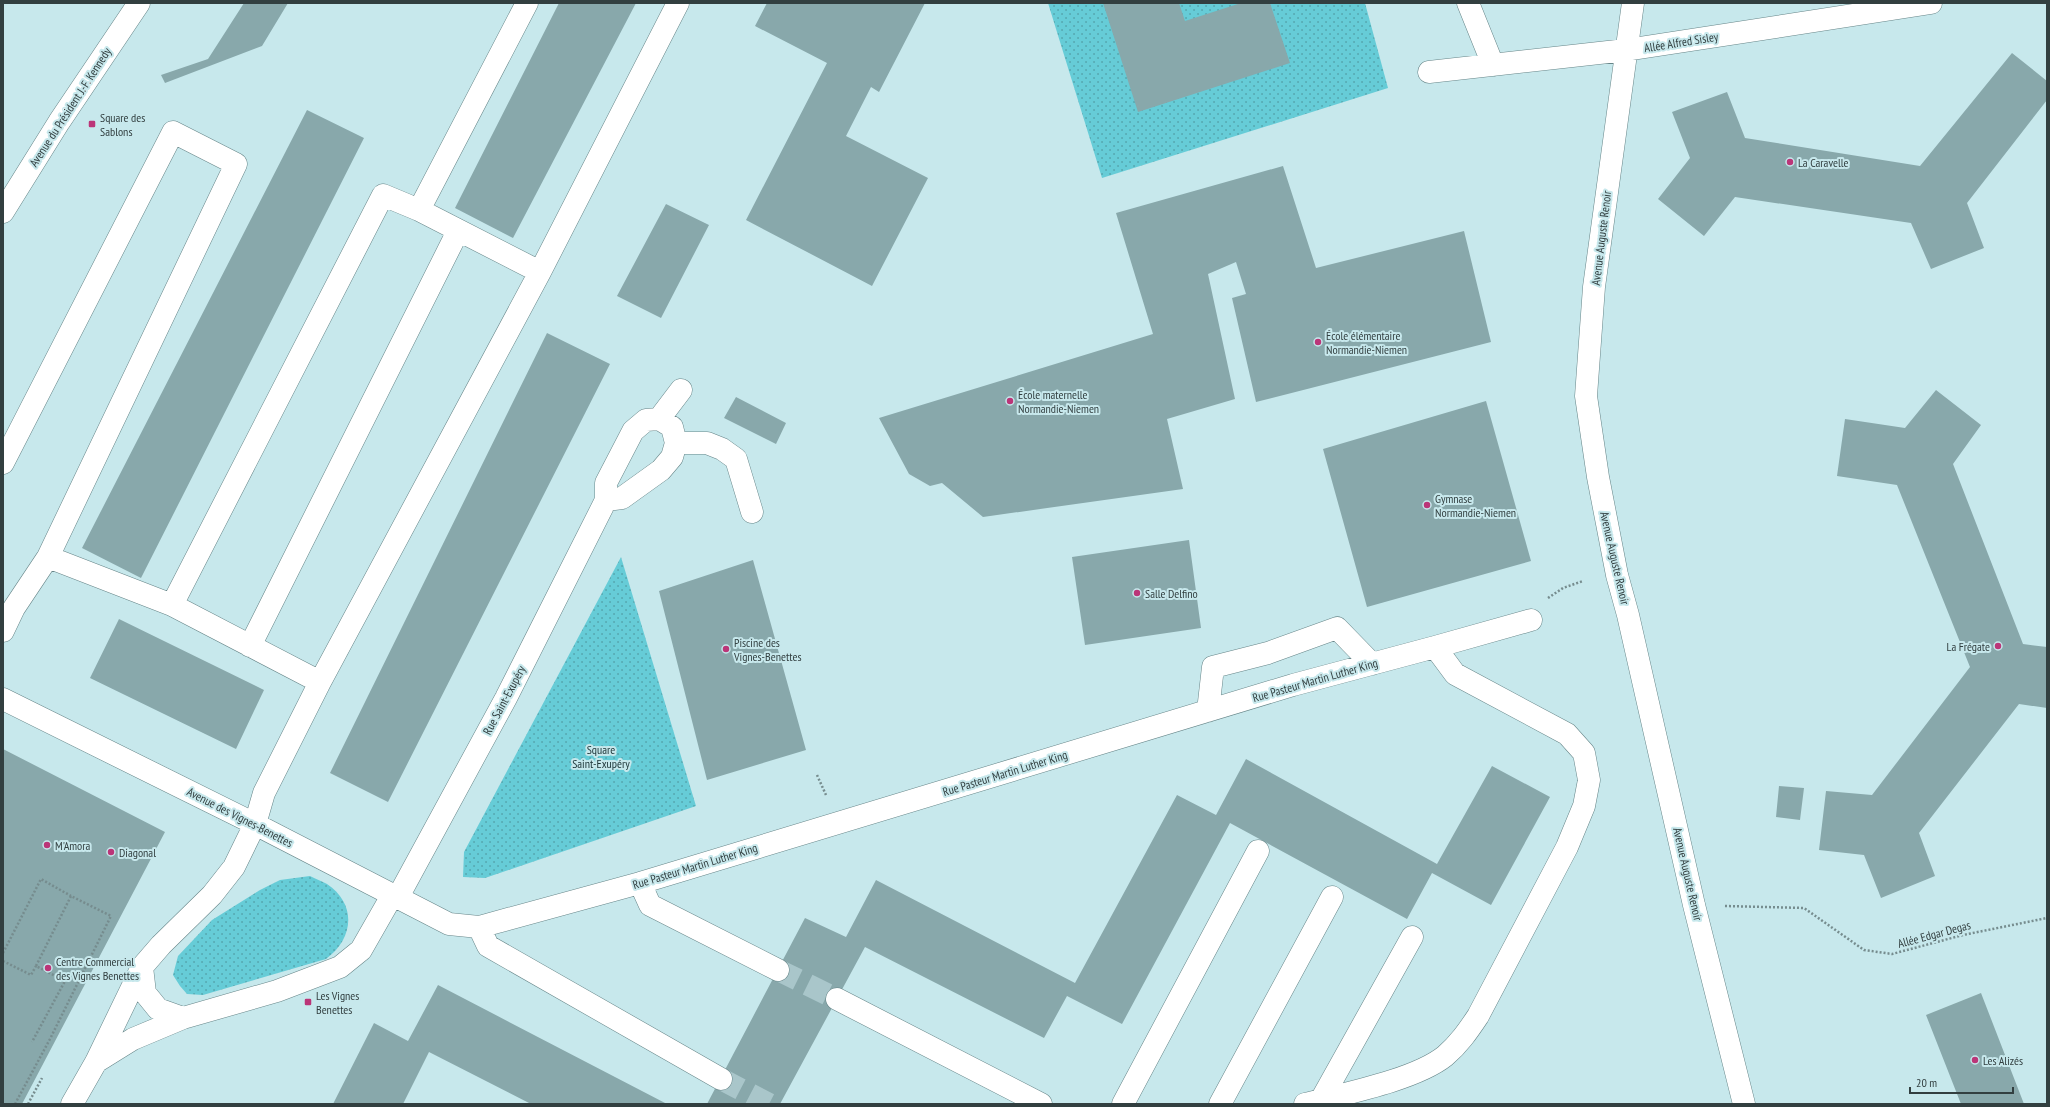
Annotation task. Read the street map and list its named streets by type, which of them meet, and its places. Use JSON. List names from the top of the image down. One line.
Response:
{"streets":{"street":["Allée Alfred Sisley","Avenue du Président J.-F. Kennedy","Avenue Auguste Renoir","Rue Pasteur Martin Luther King","Rue Saint-Exupéry","Avenue des Vignes-Benettes"],"path":["Allée Edgar Degas"]},"crossings":[["Allée Alfred Sisley","Avenue Auguste Renoir"],["Avenue Auguste Renoir","Allée Edgar Degas"],["Rue Pasteur Martin Luther King","Avenue des Vignes-Benettes"],["Rue Saint-Exupéry","Avenue des Vignes-Benettes"]],"parks":["Square Saint-Exupéry"],"places":{"transit":["Square des Sablons","Les Vignes Benettes"],"other":["La Caravelle","École élémentaire Normandie-Niemen","École maternelle Normandie-Niemen","Gymnase Normandie-Niemen","Salle Delfino","La Frégate","Piscine des Vignes-Benettes","M'Amora","Diagonal","Centre Commercial des Vignes Benettes","Les Alizés"]},"scale_bar":"20 m"}
